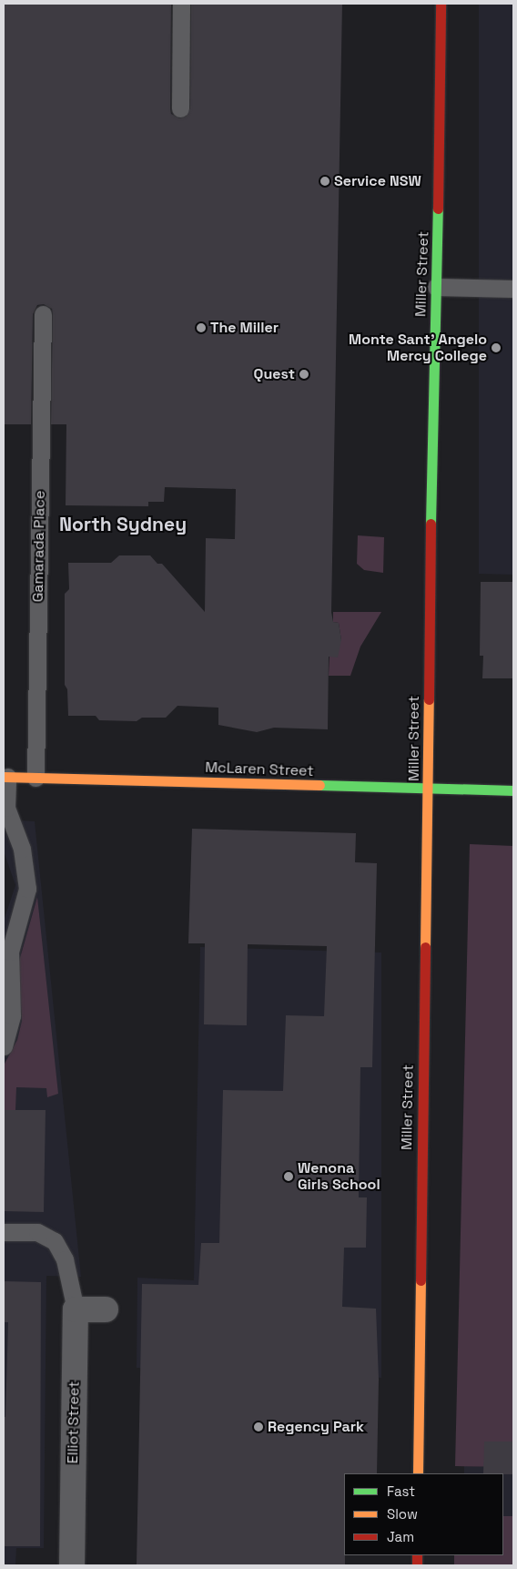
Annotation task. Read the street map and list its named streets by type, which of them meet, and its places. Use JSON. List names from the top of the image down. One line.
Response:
{"streets":{"main road":["Miller Street","McLaren Street"],"street":["Elliot Street"],"lane":["Gamarada Place"]},"crossings":[["Miller Street","McLaren Street"],["Gamarada Place","McLaren Street"]],"districts":["North Sydney"],"places":["Service NSW","The Miller","Monte Sant' Angelo Mercy College","Quest","Wenona Girls School","Regency Park"],"legend":["Fast","Slow","Jam"]}
